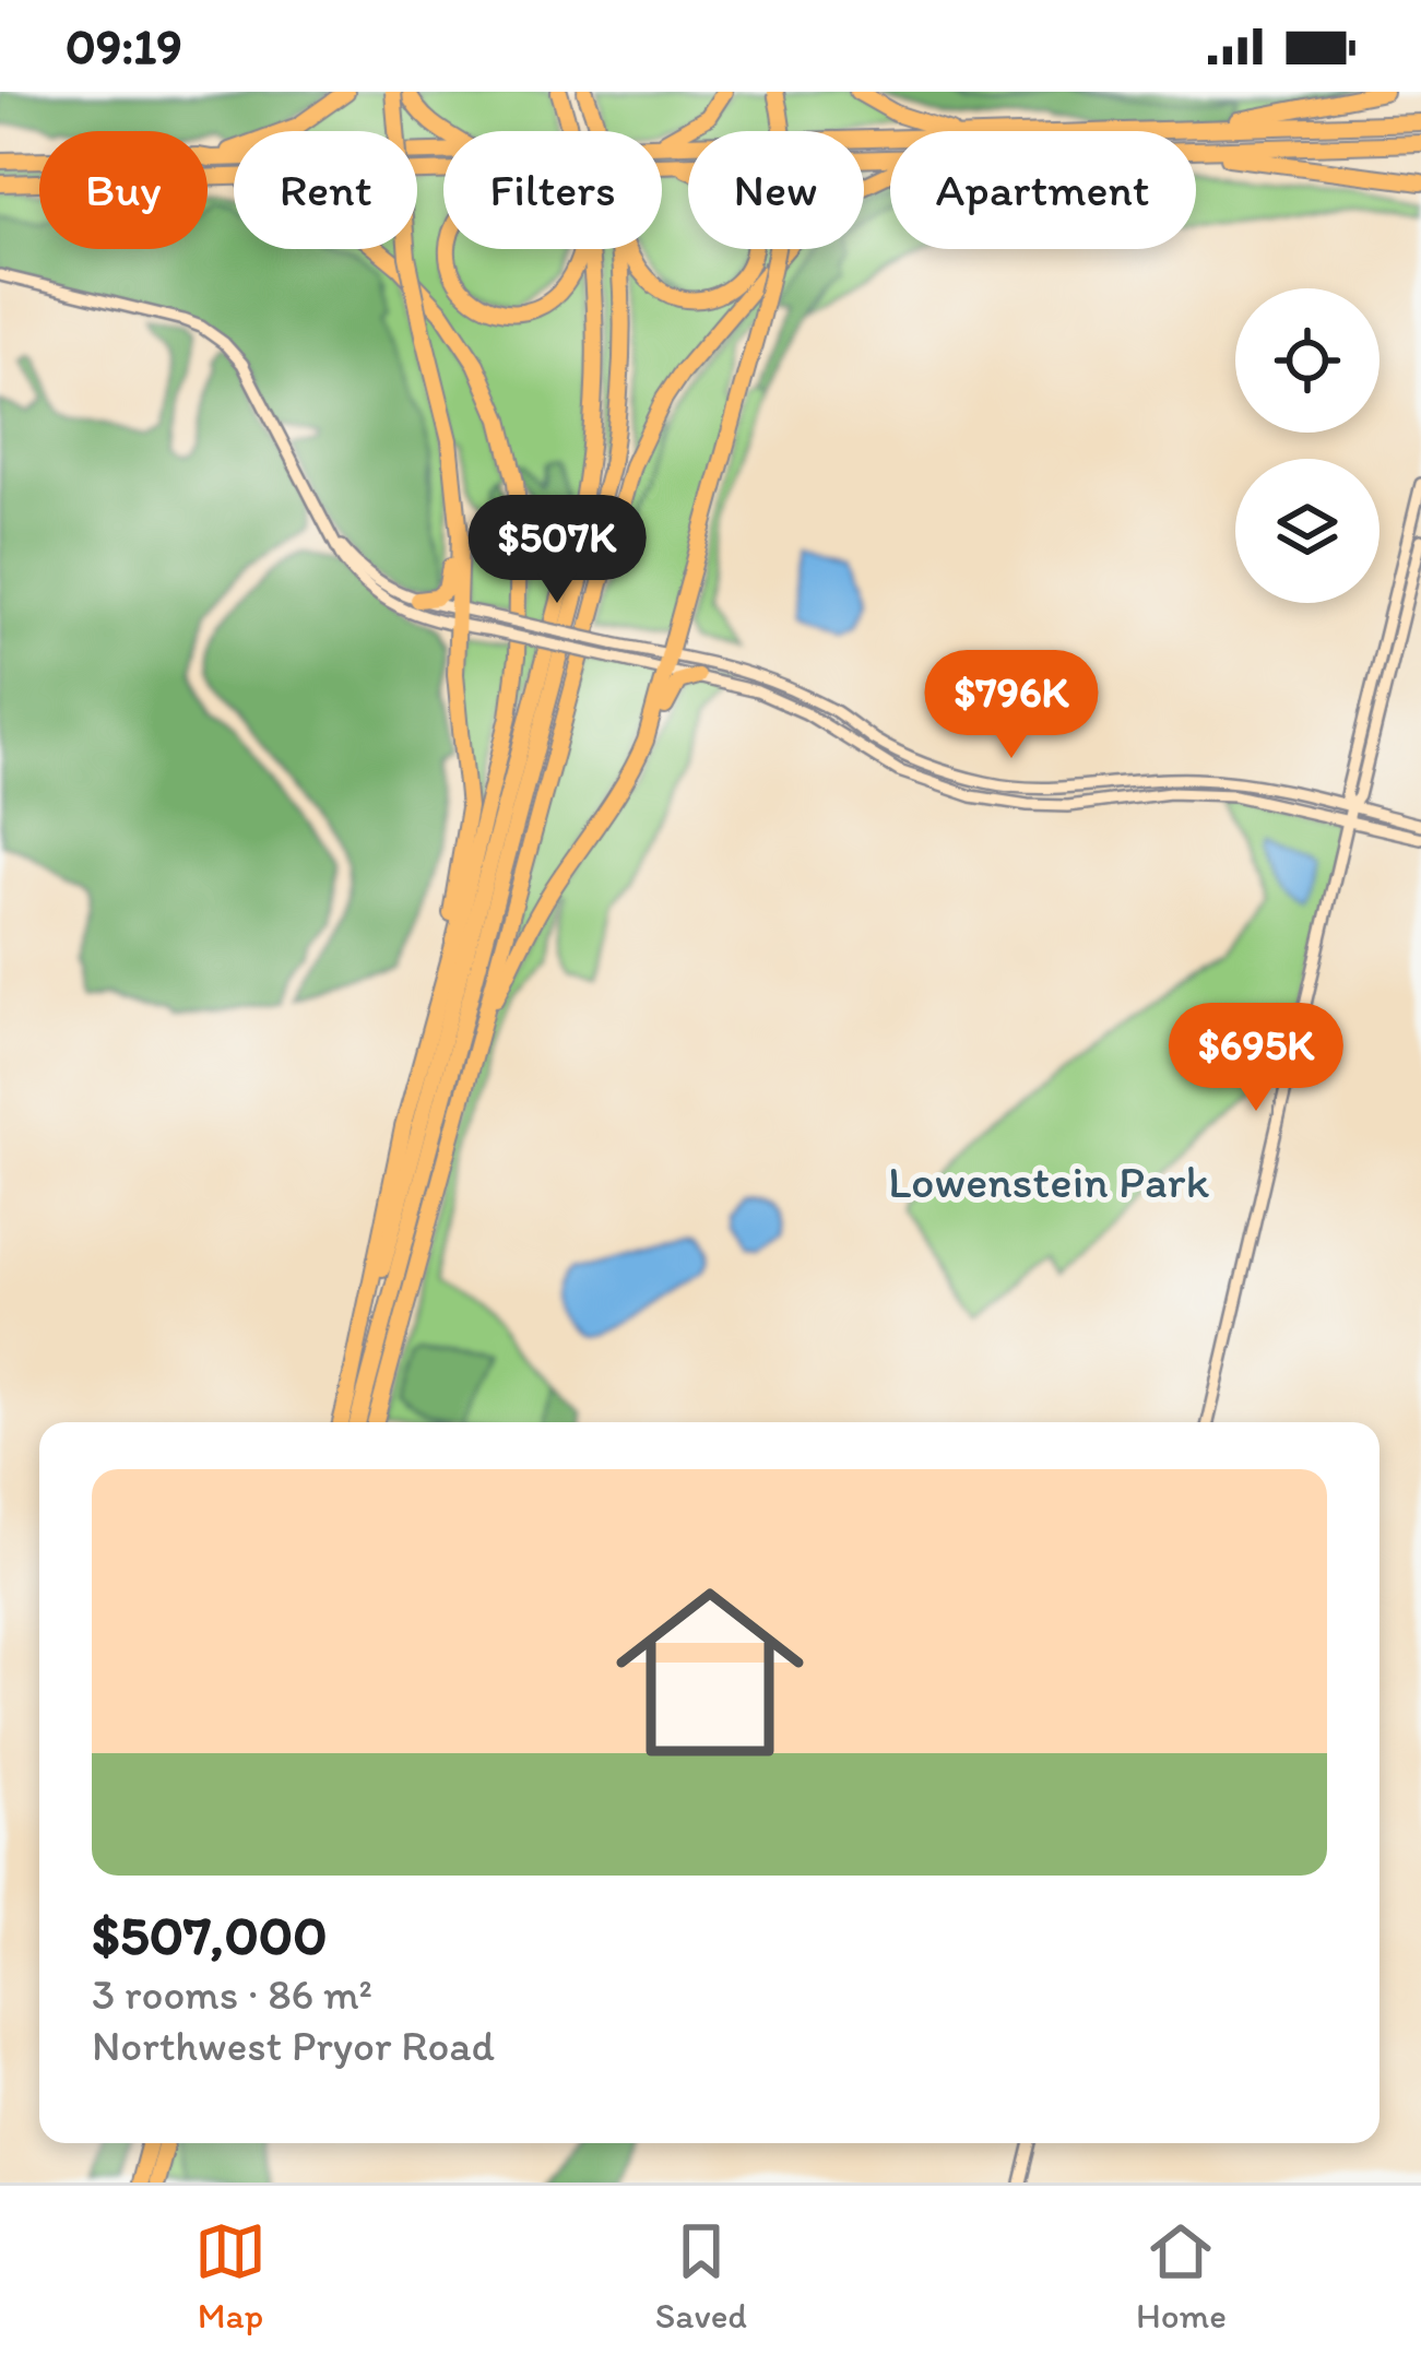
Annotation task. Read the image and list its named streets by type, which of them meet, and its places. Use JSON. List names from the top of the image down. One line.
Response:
{"parks":["Lowenstein Park"],"page":{"status":"09:19","chip":["Buy","Rent","Filters","New","Apartment"],"price":["$507K","$796K","$695K"],"list":[{"name":"$507,000","note":"3 rooms · 86 m² · Northwest Pryor Road"}],"tabs":["Map","Saved","Home"]}}
